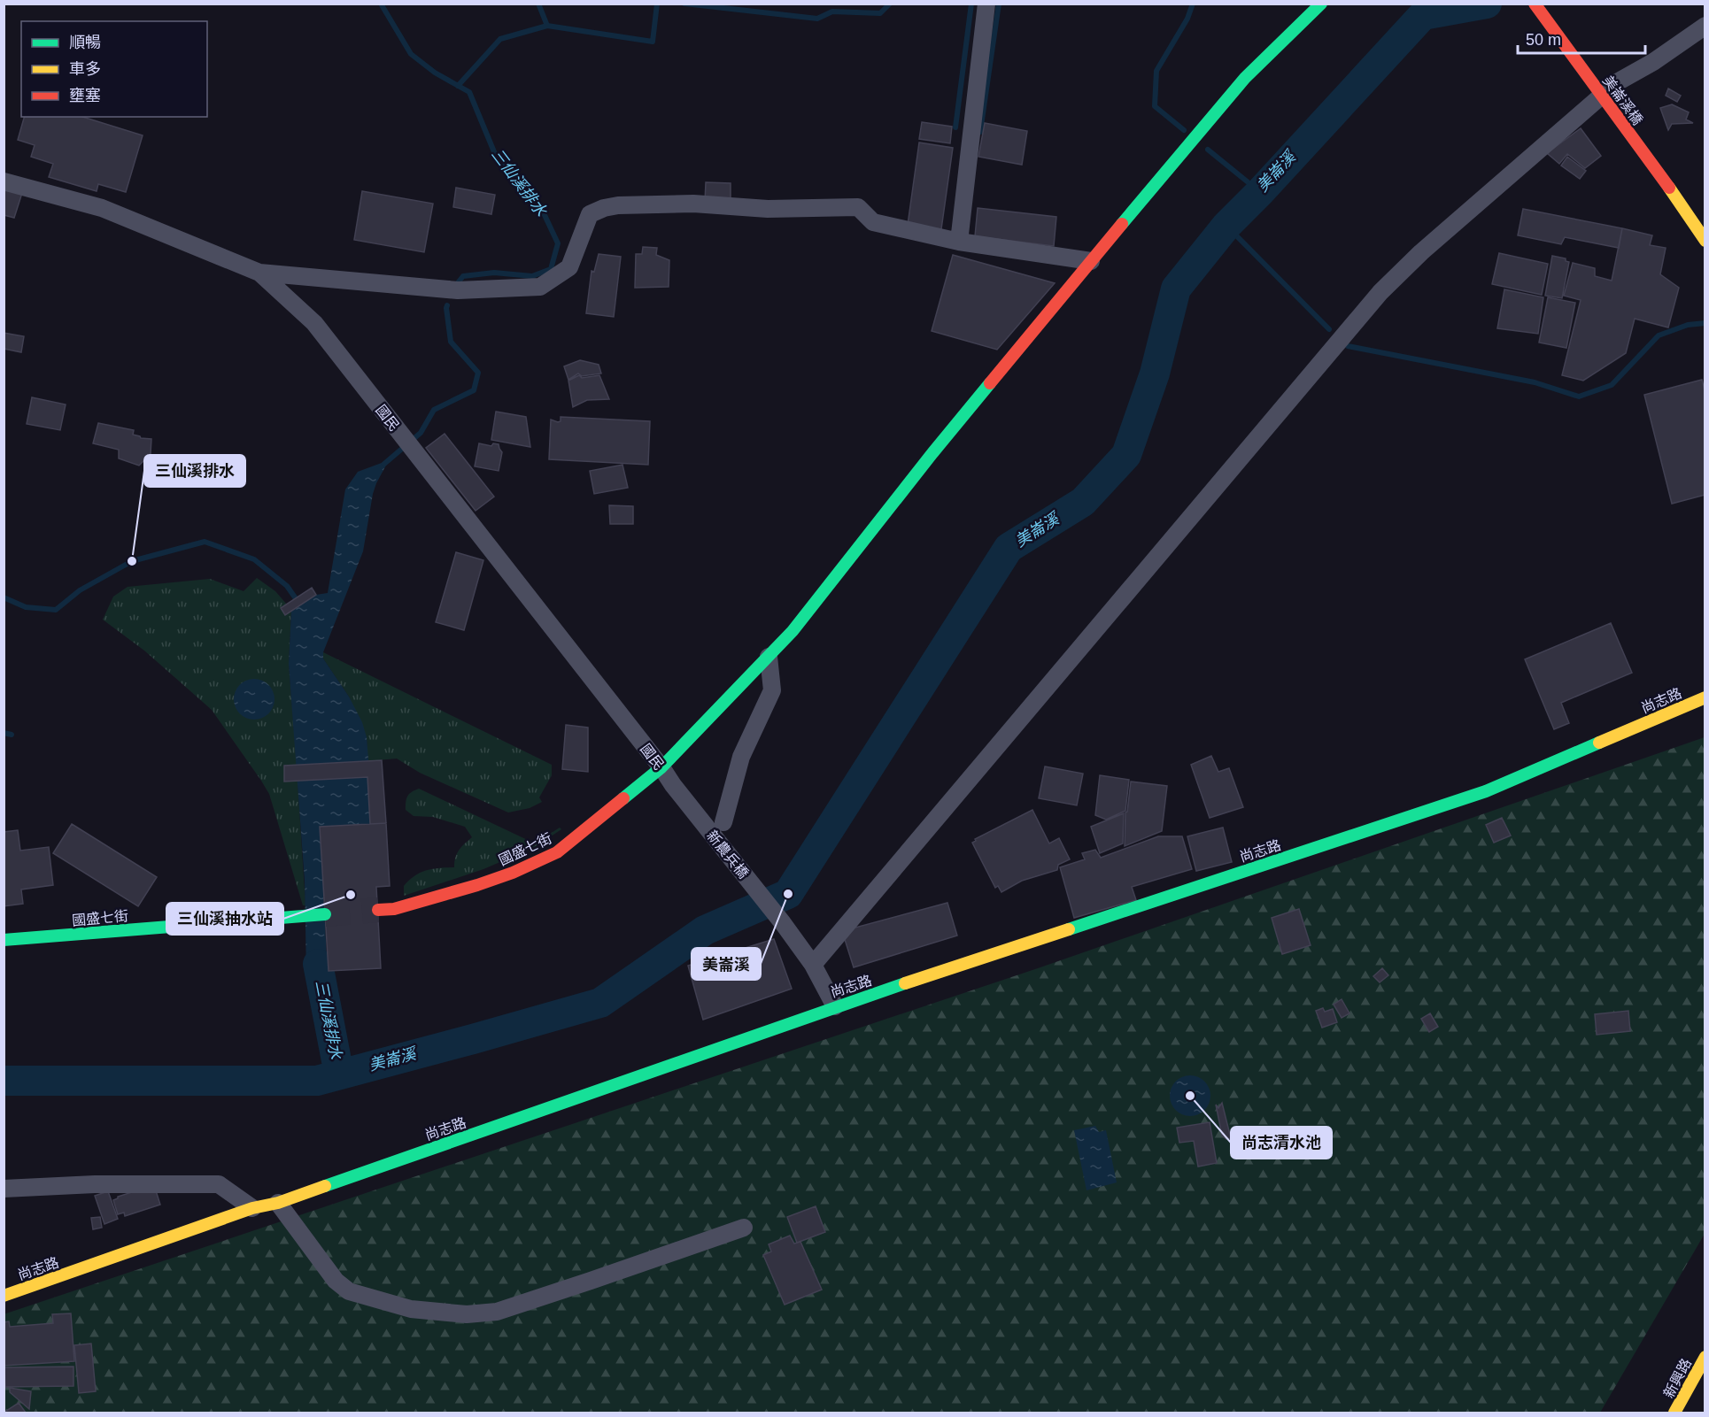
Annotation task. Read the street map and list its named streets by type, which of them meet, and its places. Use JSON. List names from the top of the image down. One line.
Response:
{"streets":{"street":["美崙溪橋","國民","尚志路","國盛七街","新農兵橋","新興路"]},"crossings":[["國民","國盛七街"],["國民","新農兵橋"],["尚志路","新農兵橋"]],"water":["美崙溪","三仙溪排水"],"places":["三仙溪排水","美崙溪","三仙溪抽水站","尚志清水池"],"legend":["順暢","車多","壅塞"],"scale_bar":"50 m"}
